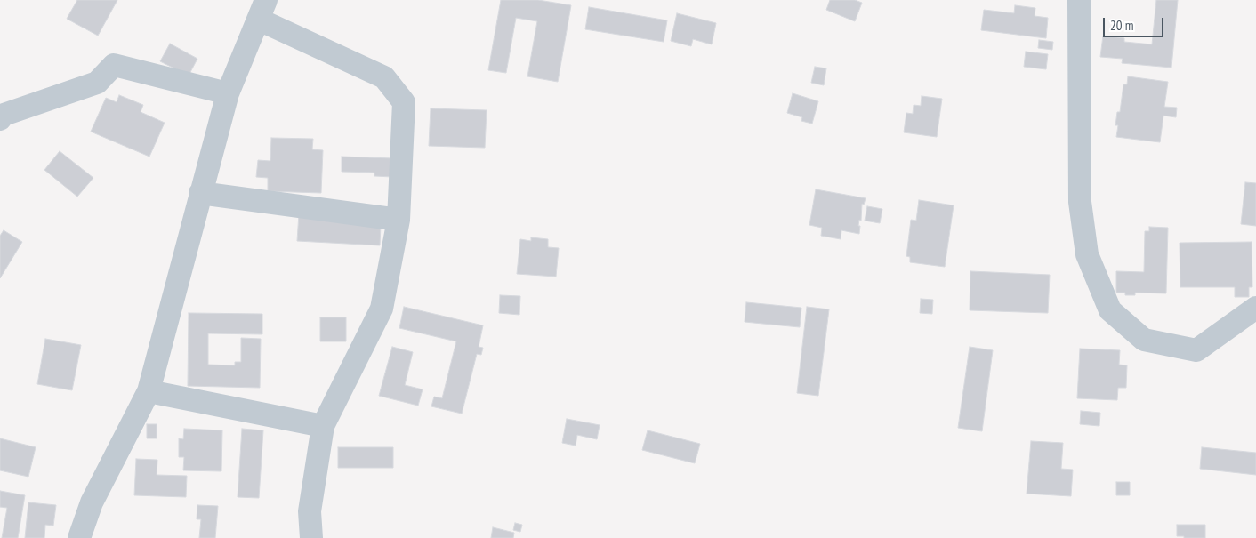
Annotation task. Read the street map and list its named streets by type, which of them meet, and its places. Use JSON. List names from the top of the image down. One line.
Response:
{"scale_bar":"20 m"}
